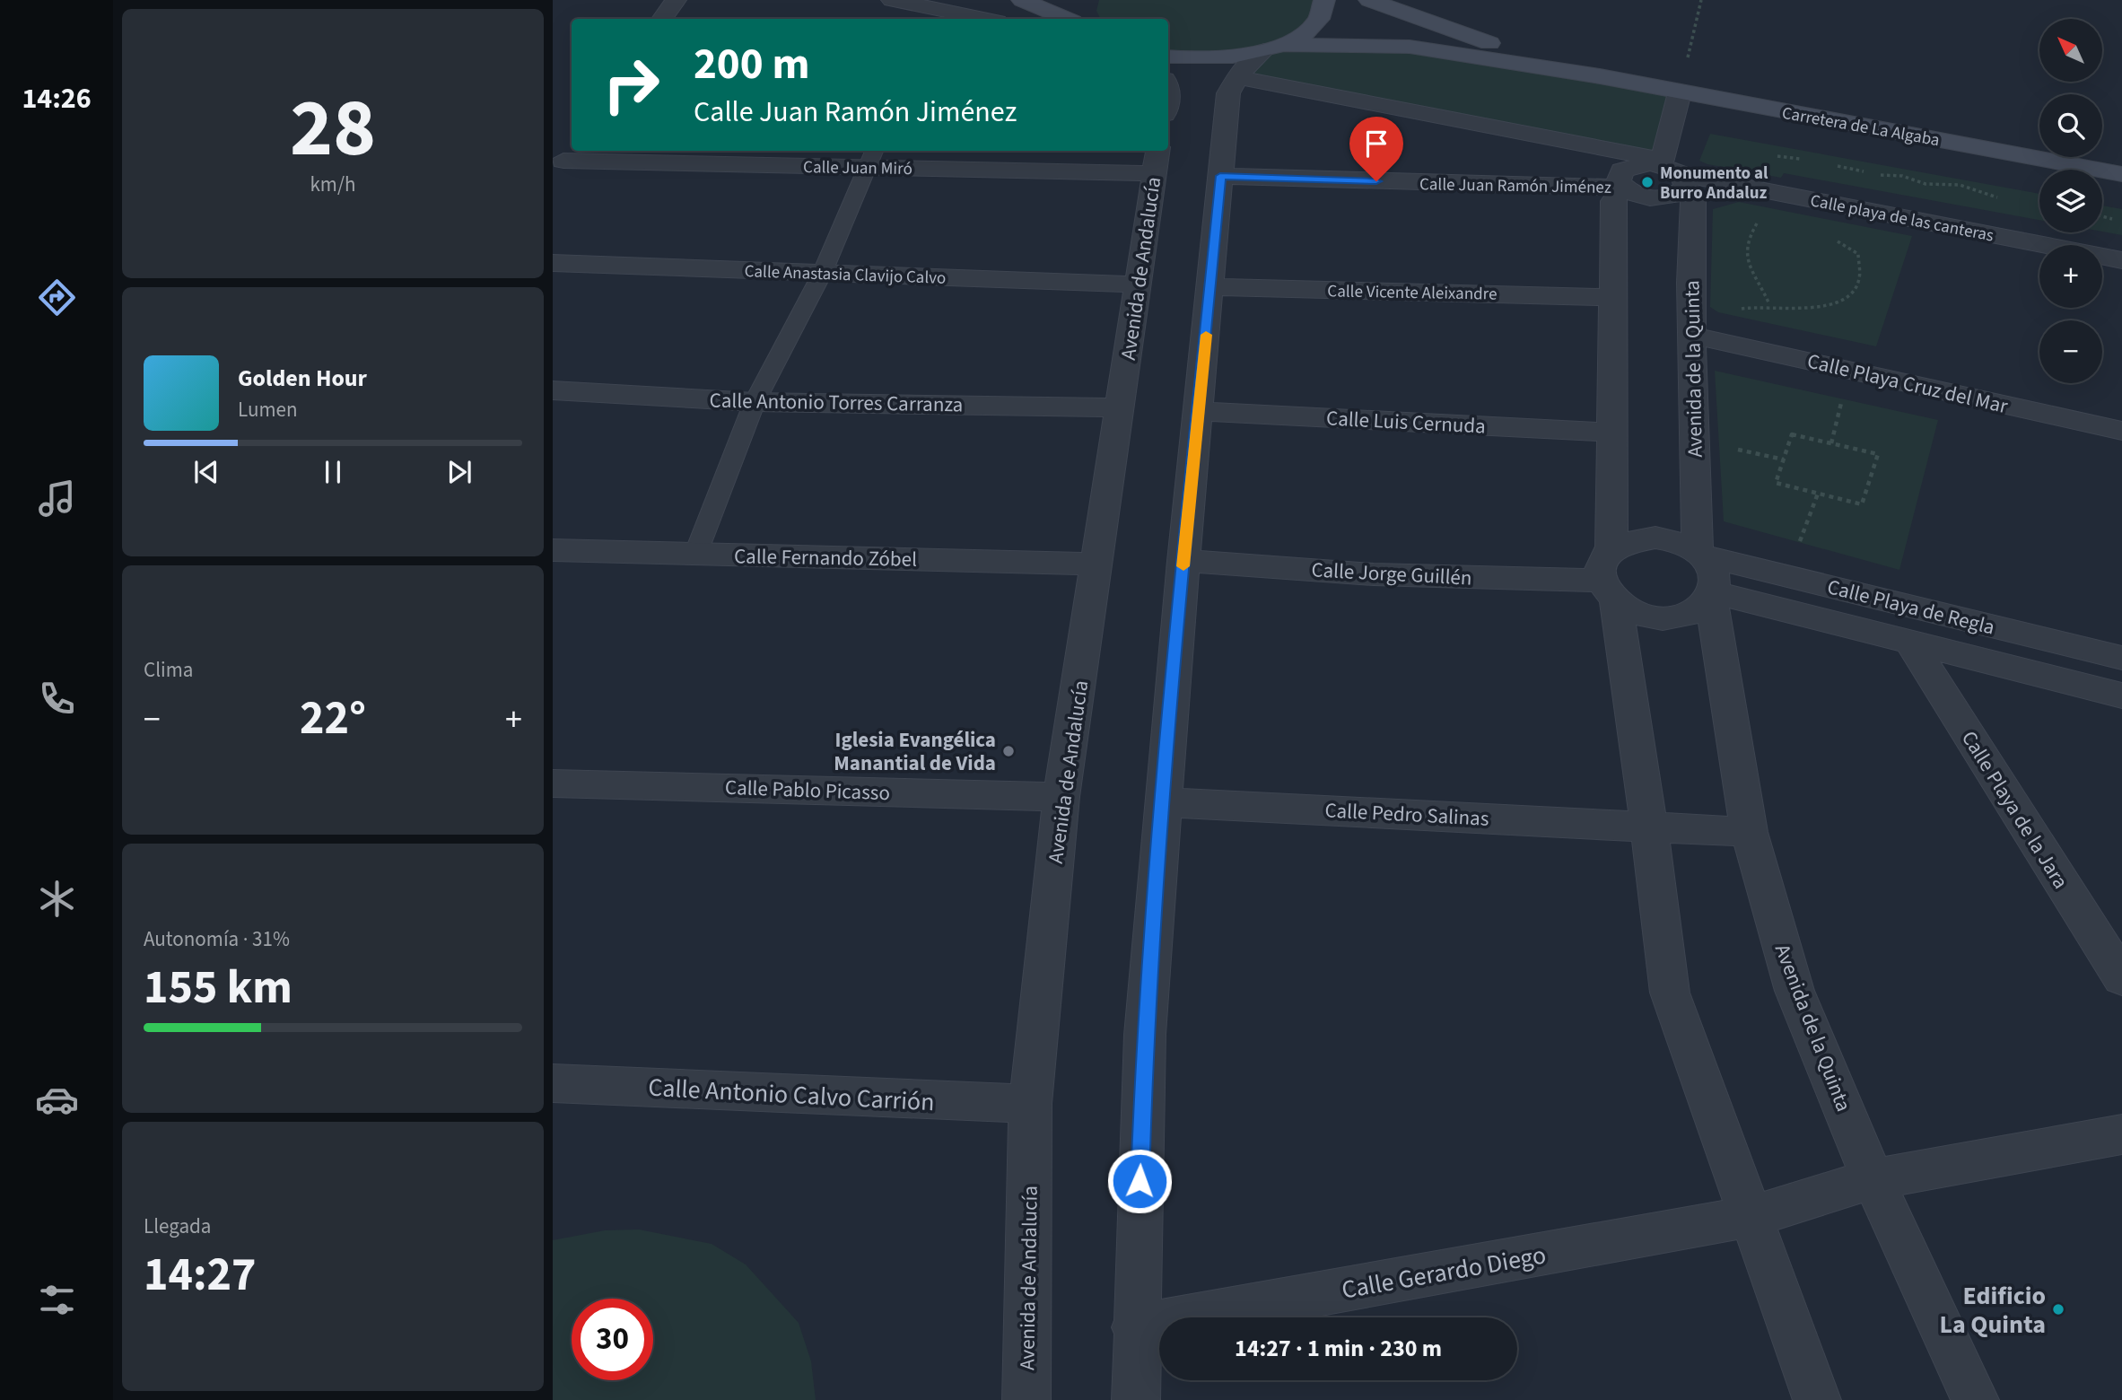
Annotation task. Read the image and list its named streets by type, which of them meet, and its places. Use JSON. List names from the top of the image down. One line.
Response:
{"streets":{"main road":["Carretera de La Algaba"],"street":["Calle Juan Miró","Calle Juan Ramón Jiménez","Calle playa de las canteras","Avenida de Andalucía","Calle Anastasia Clavijo Calvo","Calle Vicente Aleixandre","Avenida de la Quinta","Calle Playa Cruz del Mar","Calle Antonio Torres Carranza","Calle Luis Cernuda","Calle Fernando Zóbel","Calle Jorge Guillén","Calle Playa de Regla","Calle Pablo Picasso","Calle Playa de la Jara","Calle Pedro Salinas","Calle Antonio Calvo Carrión","Calle Gerardo Diego"]},"crossings":[["Calle Juan Miró","Avenida de Andalucía"],["Calle Juan Ramón Jiménez","Calle playa de las canteras"],["Calle Juan Ramón Jiménez","Avenida de la Quinta"],["Calle playa de las canteras","Avenida de la Quinta"],["Avenida de Andalucía","Calle Anastasia Clavijo Calvo"],["Avenida de Andalucía","Calle Antonio Torres Carranza"],["Avenida de Andalucía","Calle Fernando Zóbel"],["Avenida de Andalucía","Calle Pablo Picasso"],["Avenida de Andalucía","Calle Antonio Calvo Carrión"],["Avenida de la Quinta","Calle Playa Cruz del Mar"],["Avenida de la Quinta","Calle Jorge Guillén"],["Avenida de la Quinta","Calle Playa de Regla"],["Avenida de la Quinta","Calle Pedro Salinas"],["Avenida de la Quinta","Calle Gerardo Diego"],["Calle Jorge Guillén","Calle Playa de Regla"],["Calle Playa de Regla","Calle Playa de la Jara"]],"places":["Monumento al Burro Andaluz","Iglesia Evangélica Manantial de Vida","Edificio La Quinta"],"north":"top left","page":{"tabs":"14:26","tile":[["28","km/h"],"Clima",["Autonomía · 31%","155 km"],["Llegada","14:27"]],"map_buttons":["+","−"],"turn":["200 m","Calle Juan Ramón Jiménez"],"song":["Golden Hour","Lumen"],"heat":["−","22°","+"],"limit":"30","trip":"14:27 · 1 min · 230 m"}}
